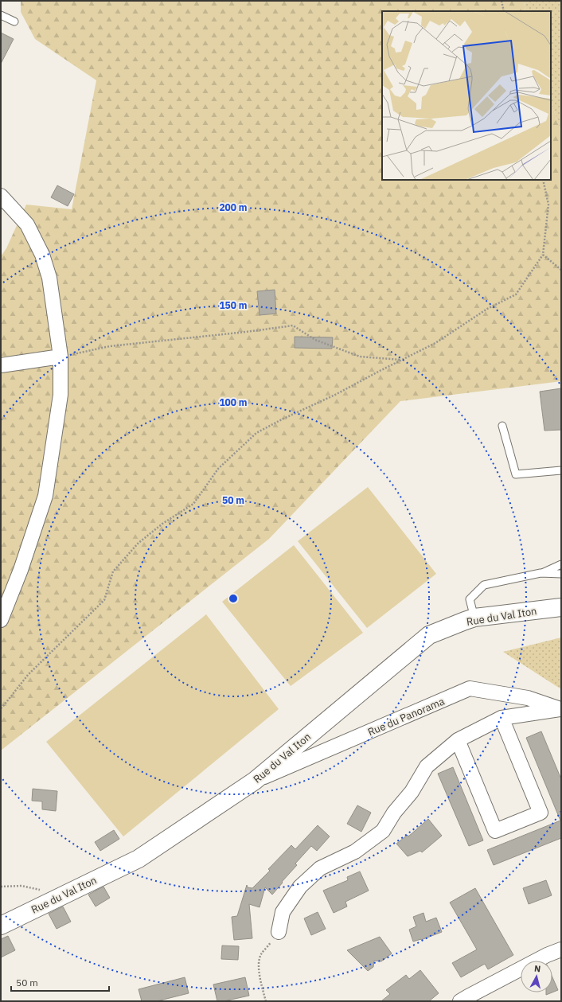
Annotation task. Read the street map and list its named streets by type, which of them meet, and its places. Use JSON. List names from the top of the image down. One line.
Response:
{"streets":{"street":["Rue du Val Iton","Rue du Panorama"]},"crossings":[["Rue du Val Iton","Rue du Panorama"]],"scale_bar":"50 m","north":"top","rings":["200 m","150 m","100 m","50 m"]}
